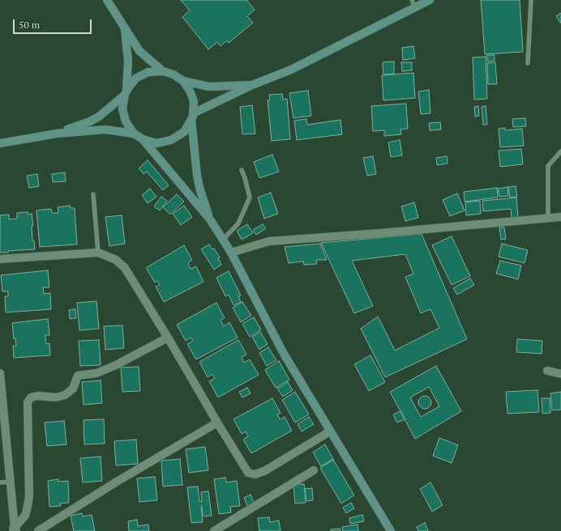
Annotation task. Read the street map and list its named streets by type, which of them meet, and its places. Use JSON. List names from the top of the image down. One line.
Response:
{"scale_bar":"50 m"}
